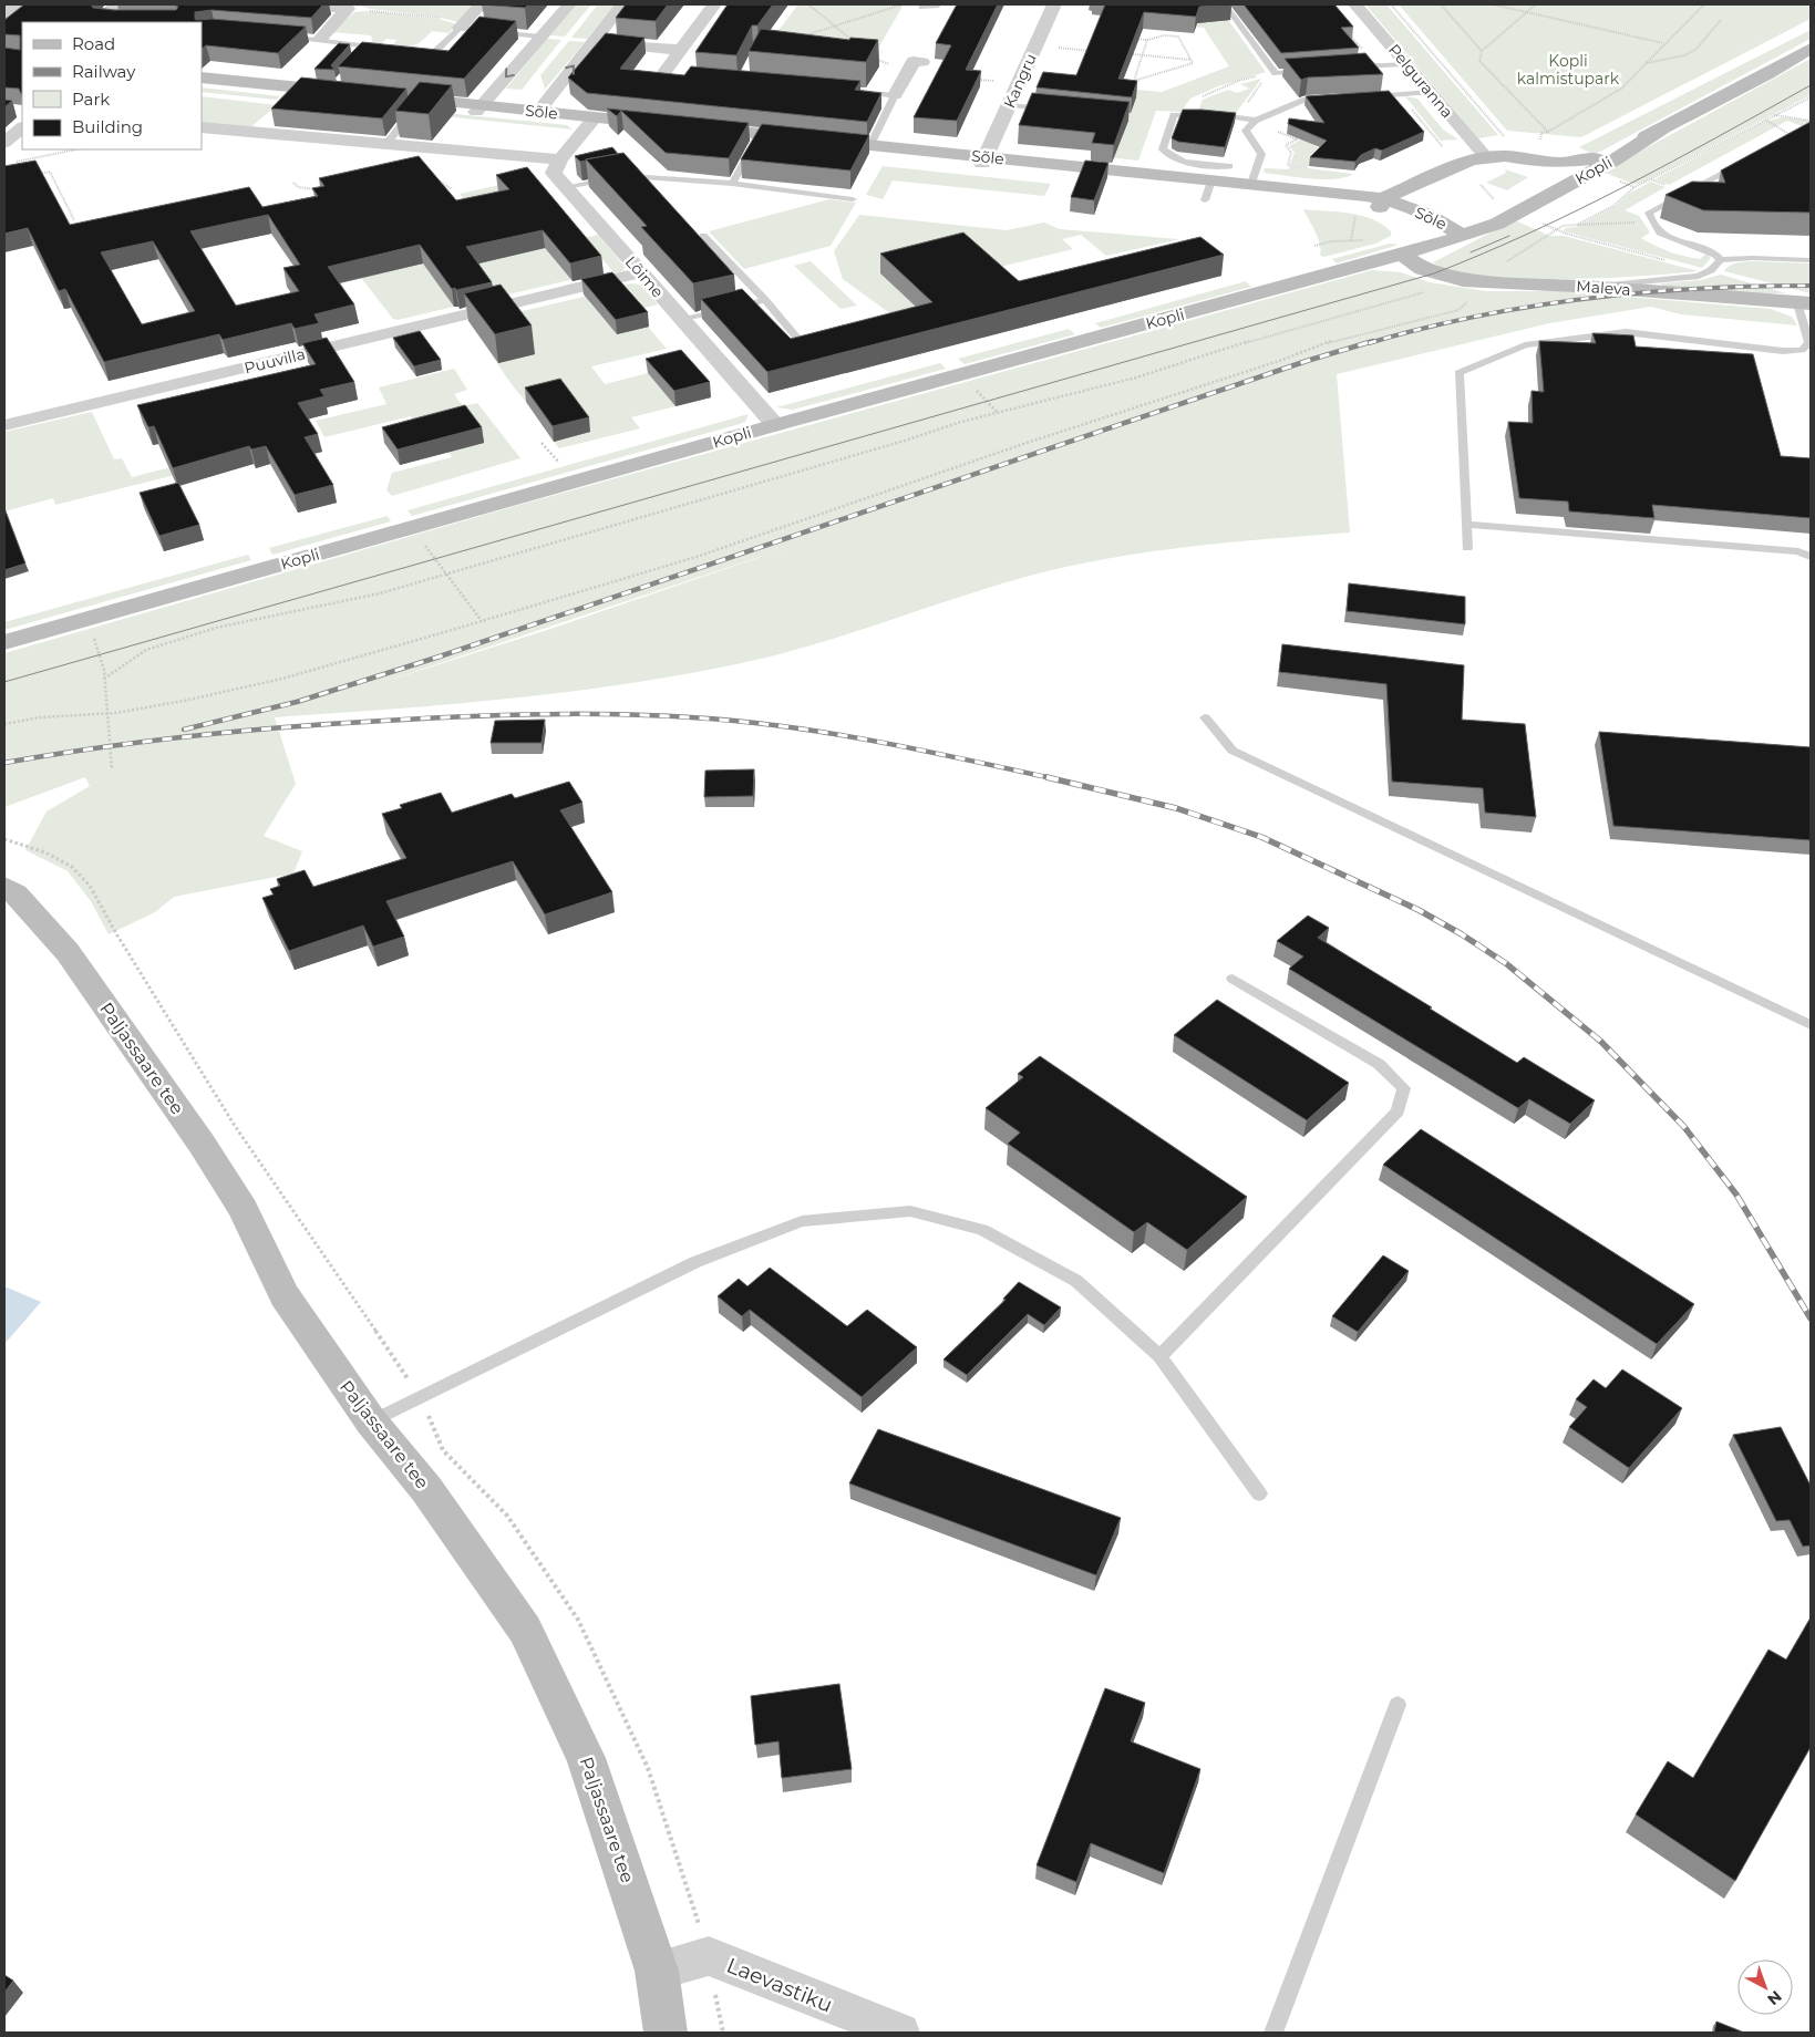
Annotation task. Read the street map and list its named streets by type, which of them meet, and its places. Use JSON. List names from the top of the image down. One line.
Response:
{"streets":{"street":["Kangru","Pelguranna","Sõle","Kopli","Lõime","Maleva","Puuvilla","Paljassaare tee","Laevastiku"]},"crossings":[["Kangru","Sõle"],["Sõle","Kopli"],["Kopli","Lõime"],["Kopli","Maleva"],["Lõime","Puuvilla"],["Paljassaare tee","Laevastiku"]],"parks":["Kopli kalmistupark"],"legend":["Road","Railway","Park","Building"],"north":"bottom right"}
